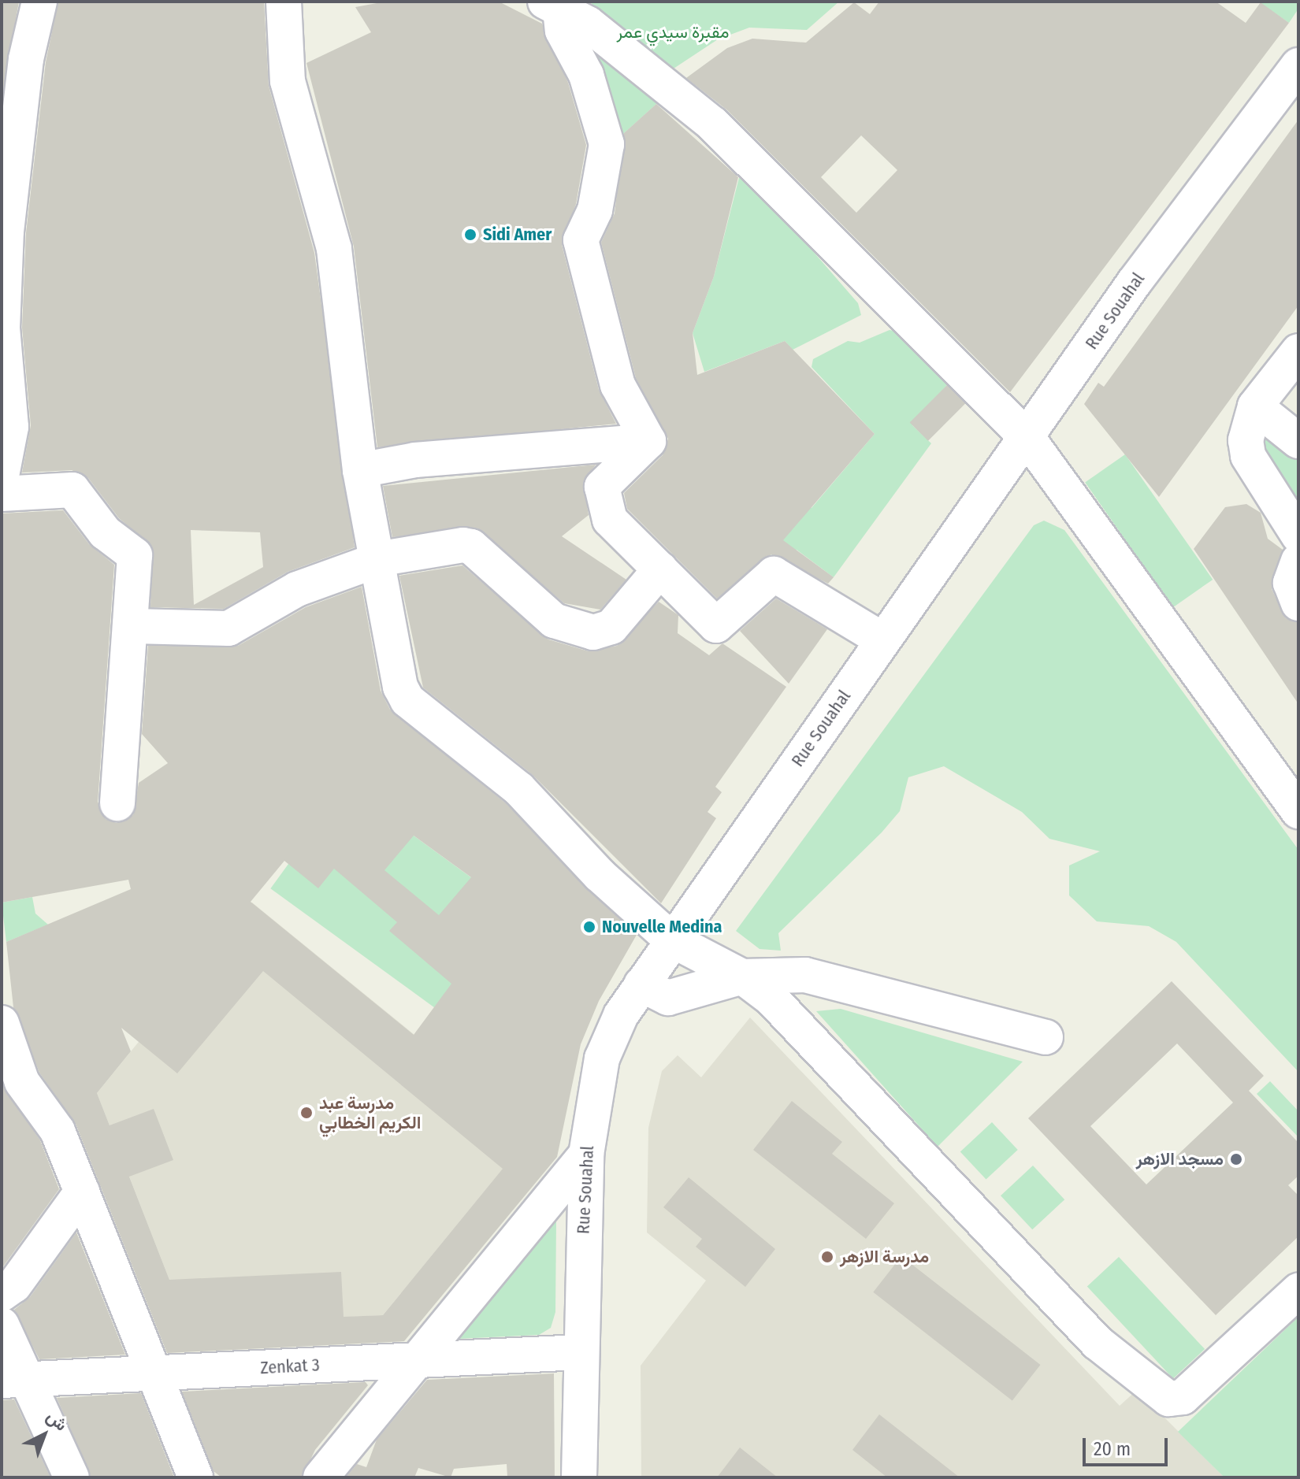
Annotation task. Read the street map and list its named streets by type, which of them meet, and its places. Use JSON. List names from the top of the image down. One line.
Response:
{"streets":{"street":["Rue Souahal","Zenkat 3"]},"crossings":[["Rue Souahal","Zenkat 3"]],"parks":["مقبرة سيدي عمر"],"places":["Sidi Amer","Nouvelle Medina","مدرسة عبد الكريم الخطابي","مسجد الازهر","مدرسة الازهر"],"scale_bar":"20 m","north":"top right"}
